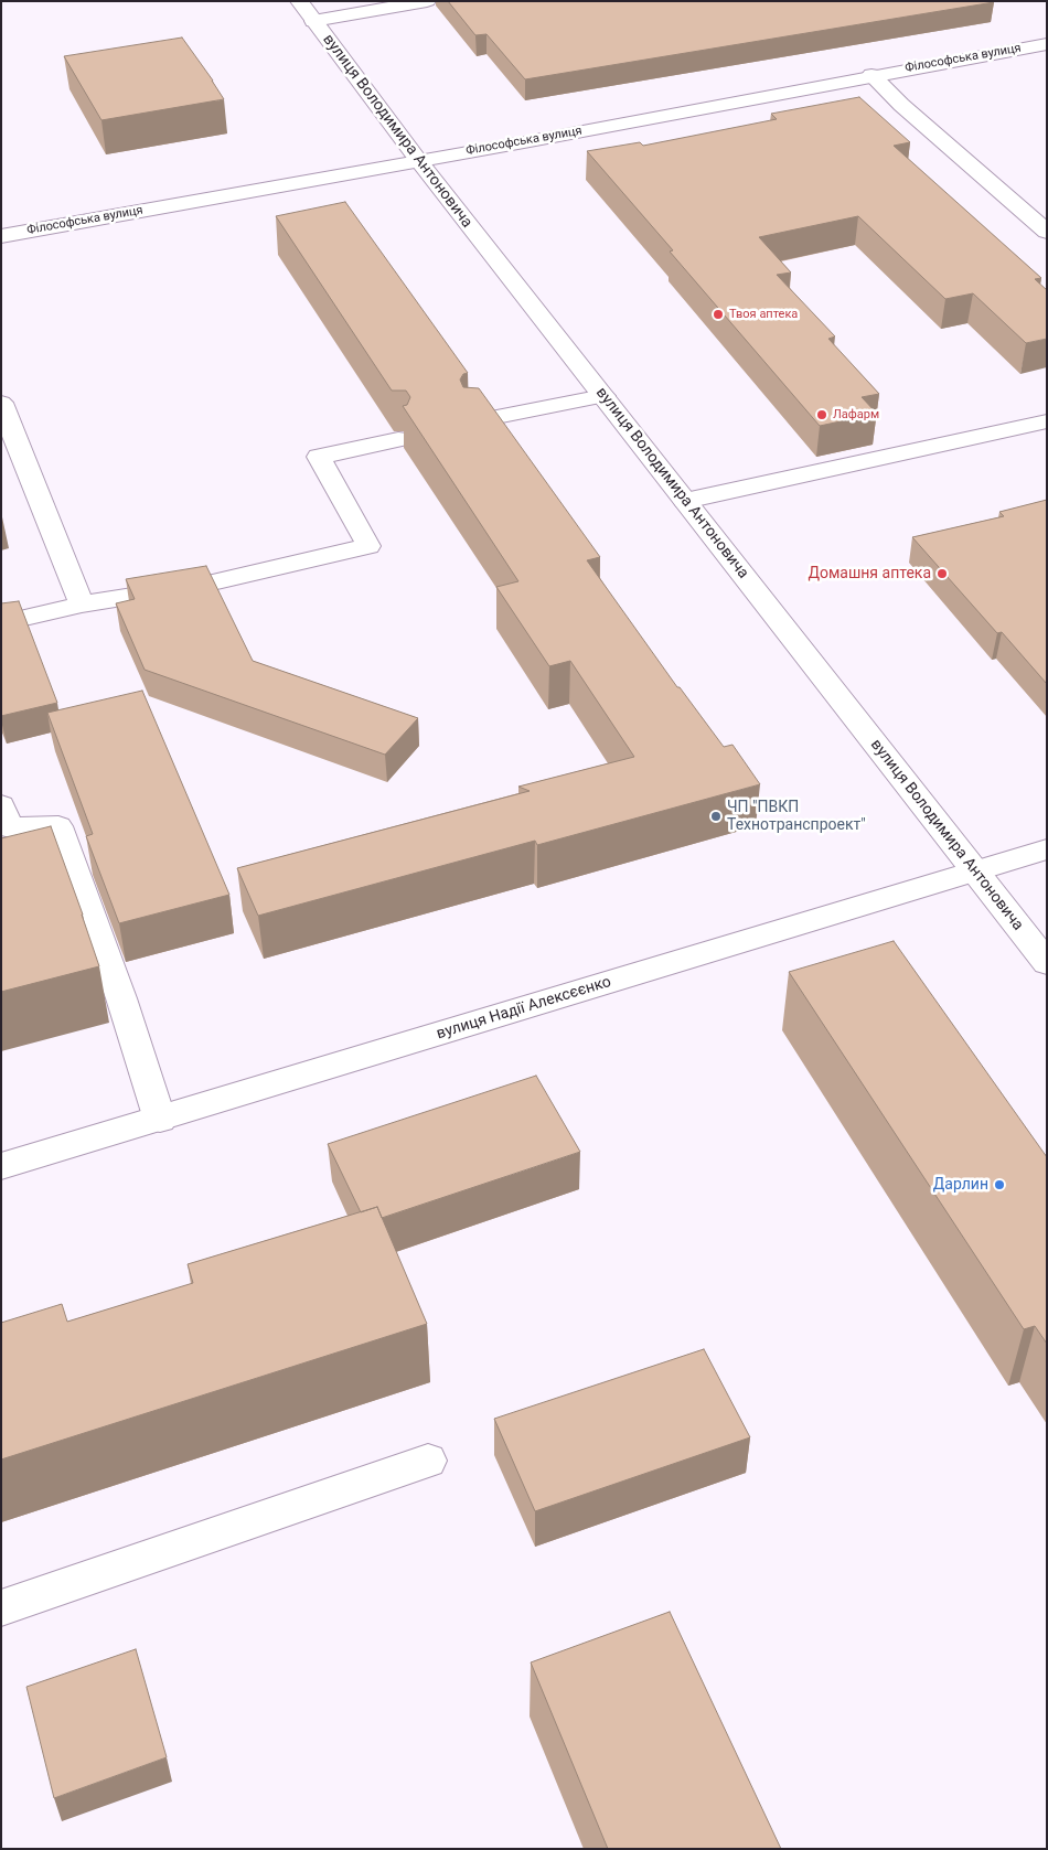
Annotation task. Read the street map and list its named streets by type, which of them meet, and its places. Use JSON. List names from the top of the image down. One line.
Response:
{"streets":{"street":["Філософська вулиця","вулиця Володимира Антоновича","вулиця Надії Алексєєнко"]},"crossings":[["Філософська вулиця","вулиця Володимира Антоновича"],["вулиця Володимира Антоновича","вулиця Надії Алексєєнко"]],"places":["Твоя аптека","Лафарм","Домашня аптека","ЧП \"ПВКП Технотранспроект\"","Дарлин"]}
